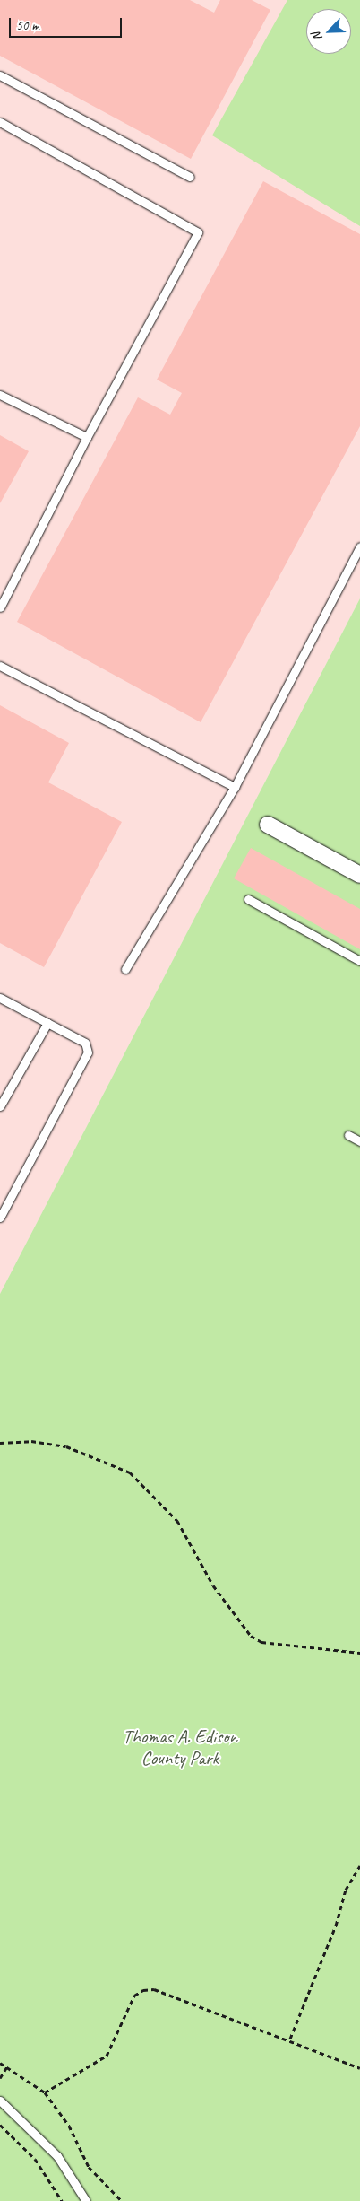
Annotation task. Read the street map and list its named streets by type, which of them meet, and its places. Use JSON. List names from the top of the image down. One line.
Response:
{"parks":["Thomas A. Edison County Park"],"scale_bar":"50 m","north":"bottom left"}
